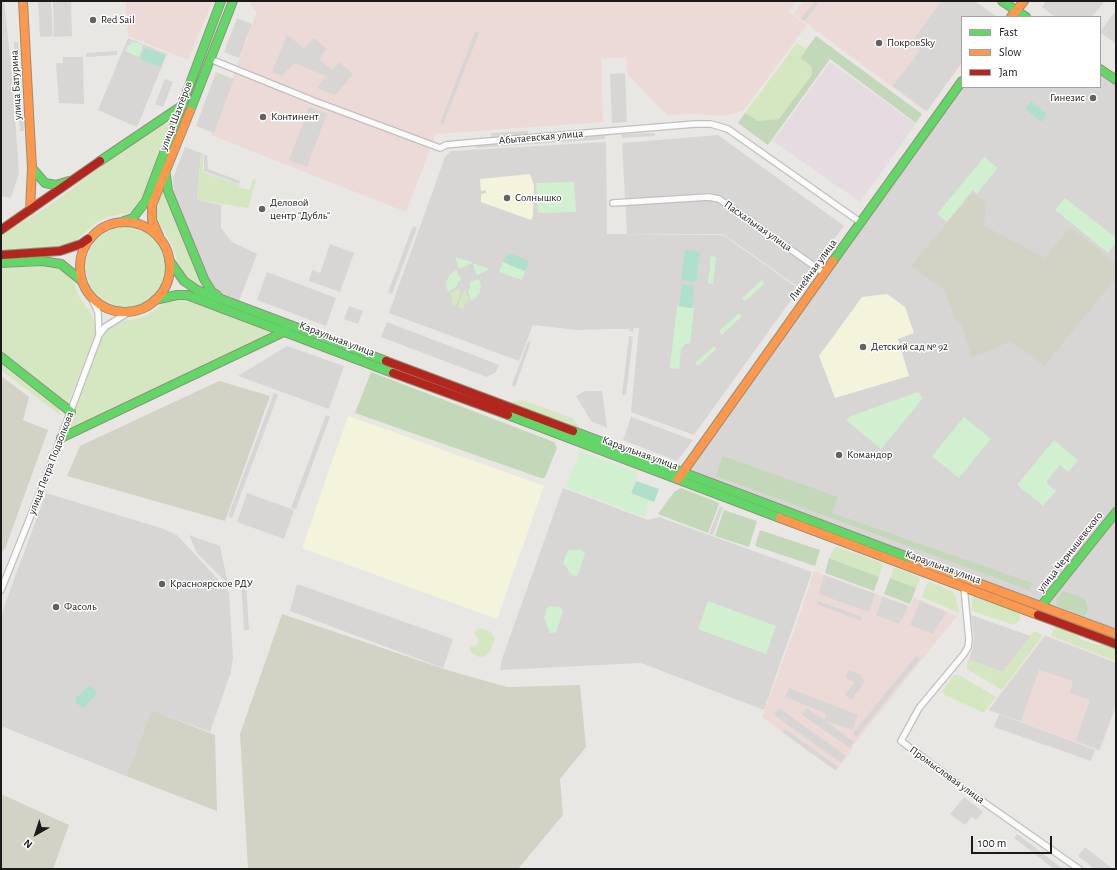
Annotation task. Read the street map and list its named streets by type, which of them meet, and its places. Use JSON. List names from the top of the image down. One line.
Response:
{"streets":{"main road":["улица Батурина","улица Шахтёров","Линейная улица","Караульная улица","улица Чернышевского"],"street":["Абытаевская улица","Пасхальная улица","улица Петра Подзолкова","Промысловая улица"]},"crossings":[["улица Шахтёров","Абытаевская улица"],["улица Шахтёров","Караульная улица"],["улица Шахтёров","улица Петра Подзолкова"],["Абытаевская улица","Линейная улица"],["Пасхальная улица","Линейная улица"],["Линейная улица","Караульная улица"],["Караульная улица","улица Петра Подзолкова"],["Караульная улица","улица Чернышевского"],["Караульная улица","Промысловая улица"]],"places":["Red Sail","ПокровSky","Гинезис","Континент","Солнышко","Деловой центр \"Дубль\"","Детский сад № 92","Командор","Красноярское РДУ","Фасоль"],"legend":["Fast","Slow","Jam"],"scale_bar":"100 m","north":"bottom left"}
